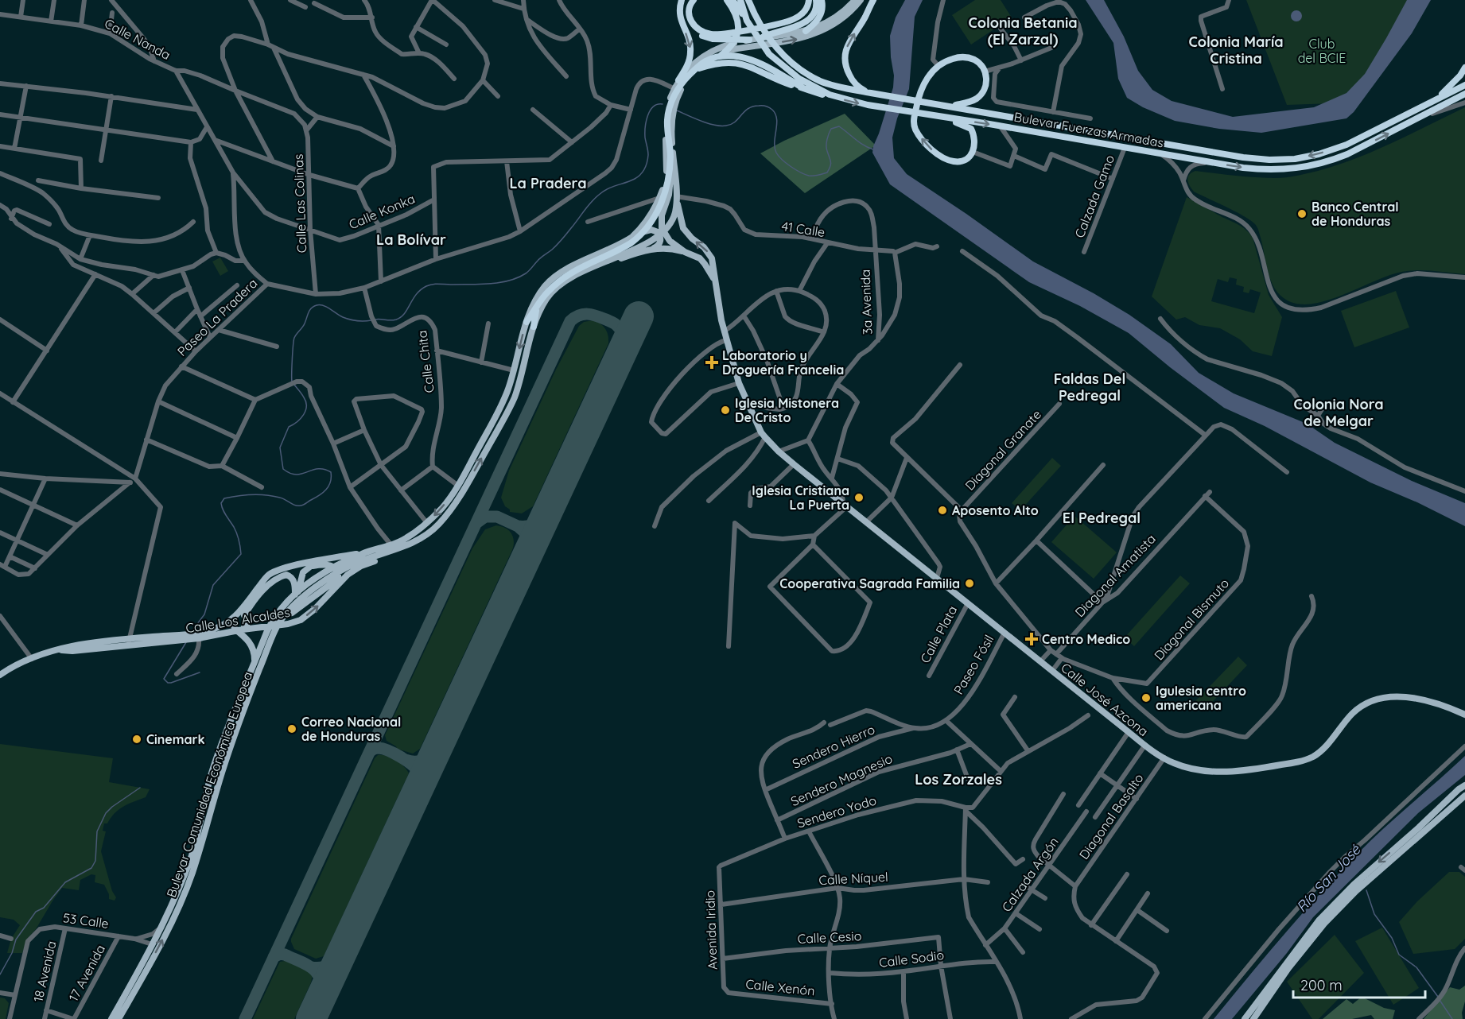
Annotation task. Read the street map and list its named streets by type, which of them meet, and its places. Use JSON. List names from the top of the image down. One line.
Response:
{"streets":{"highway":["Bulevar Fuerzas Armadas"],"main road":["Calle Los Alcaldes","Calle José Azcona","Bulevar Comunidad Económica Europea"],"street":["Calle Nanda","Calzada Gamo","Calle Las Colinas","Calle Konka","41 Calle","3a Avenida","Paseo La Pradera","Calle Chita","Diagonal Granate","Diagonal Amatista","Diagonal Bismuto","Calle Plata","Paseo Fósil","Sendero Hierro","Sendero Magnesio","Sendero Yodo","Diagonal Basalto","Calzada Argón","Calle Níquel","53 Calle","Avenida Iridio","Calle Cesio","Calle Sodio","18 Avenida","17 Avenida","Calle Xenón"]},"crossings":[["Calle Nanda","Calle Las Colinas"],["Calle Nanda","Calle Konka"],["Bulevar Fuerzas Armadas","Calzada Gamo"],["Calle Las Colinas","Calle Konka"],["Calle Las Colinas","Paseo La Pradera"],["41 Calle","3a Avenida"],["41 Calle","Calle José Azcona"],["41 Calle","Bulevar Comunidad Económica Europea"],["Paseo La Pradera","Calle Chita"],["Paseo La Pradera","Bulevar Comunidad Económica Europea"],["Diagonal Amatista","Diagonal Bismuto"],["Calle Los Alcaldes","Bulevar Comunidad Económica Europea"],["Calle Plata","Calle José Azcona"],["Paseo Fósil","Calle José Azcona"],["Paseo Fósil","Sendero Hierro"],["Calle José Azcona","Bulevar Comunidad Económica Europea"],["Calle José Azcona","Diagonal Basalto"],["Bulevar Comunidad Económica Europea","53 Calle"],["Sendero Yodo","Avenida Iridio"],["Calle Níquel","Avenida Iridio"],["53 Calle","18 Avenida"],["53 Calle","17 Avenida"],["Avenida Iridio","Calle Cesio"],["Avenida Iridio","Calle Xenón"],["Calle Cesio","Calle Sodio"]],"districts":["Colonia Betania (El Zarzal)","Colonia María Cristina","La Pradera","La Bolívar","Faldas Del Pedregal","Colonia Nora de Melgar","El Pedregal","Los Zorzales"],"water":["Río San José"],"parks":["Club del BCIE"],"places":{"other":["Banco Central de Honduras","Iglesia Mistonera De Cristo","Iglesia Cristiana La Puerta","Aposento Alto","Cooperativa Sagrada Familia","Igulesia centro americana","Correo Nacional de Honduras","Cinemark"],"health":["Laboratorio y Droguería Francelia","Centro Medico"]},"scale_bar":"200 m"}
